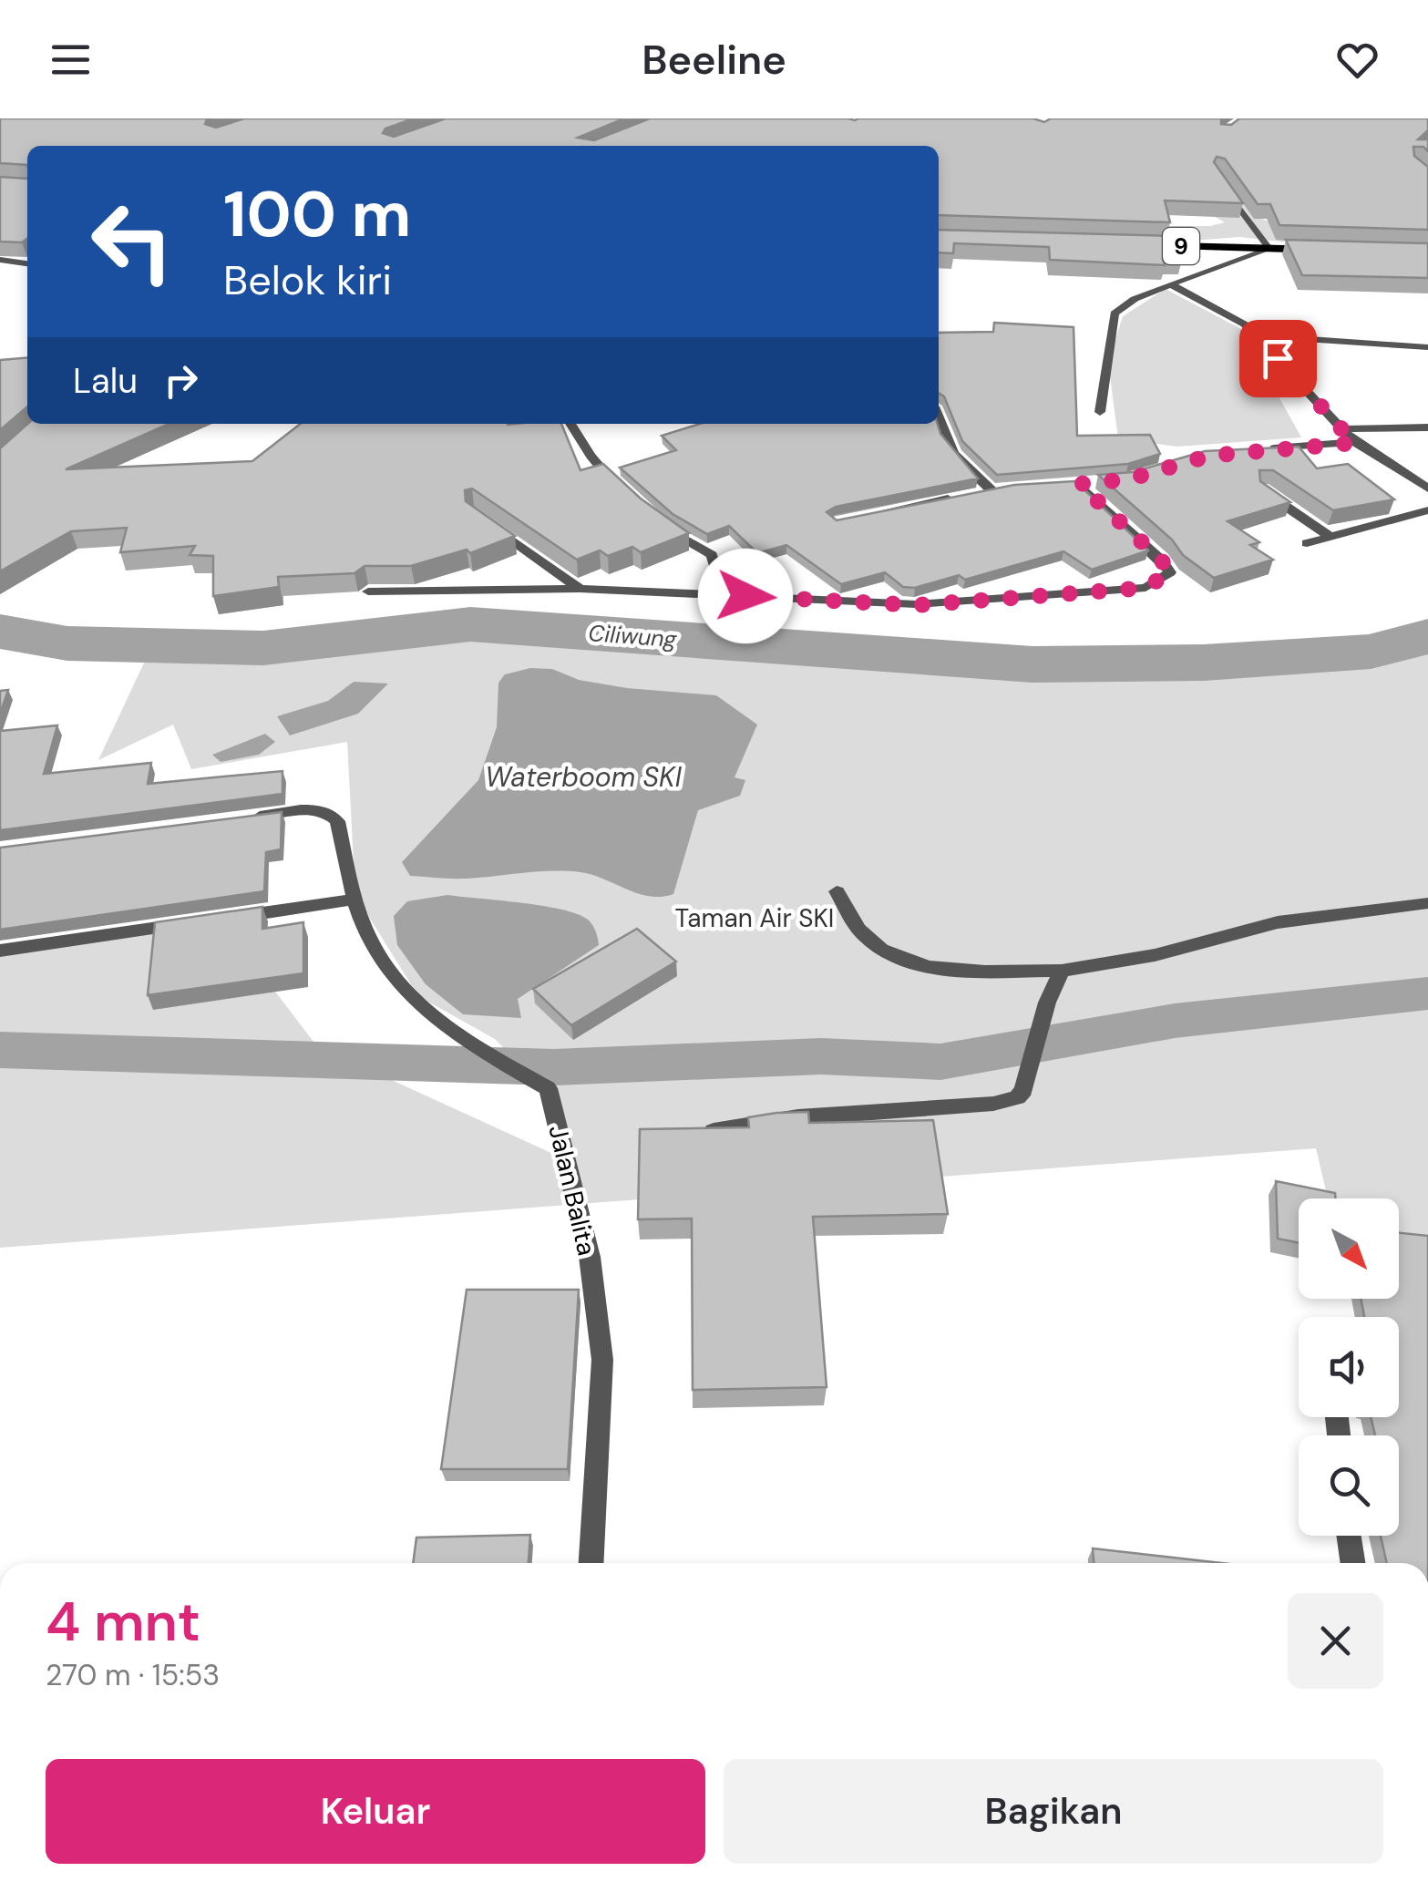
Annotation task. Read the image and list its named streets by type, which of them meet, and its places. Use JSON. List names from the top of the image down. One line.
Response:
{"streets":{"highway":["9"],"street":["Jalan Balita"]},"water":["Ciliwung","Waterboom SKI"],"parks":["Taman Air SKI"],"north":"bottom right","page":{"header":"Beeline","turn":["100 m","Belok kiri"],"then":"Lalu","heading":["4 mnt","270 m · 15:53"],"buttons":["Keluar","Bagikan"]}}
